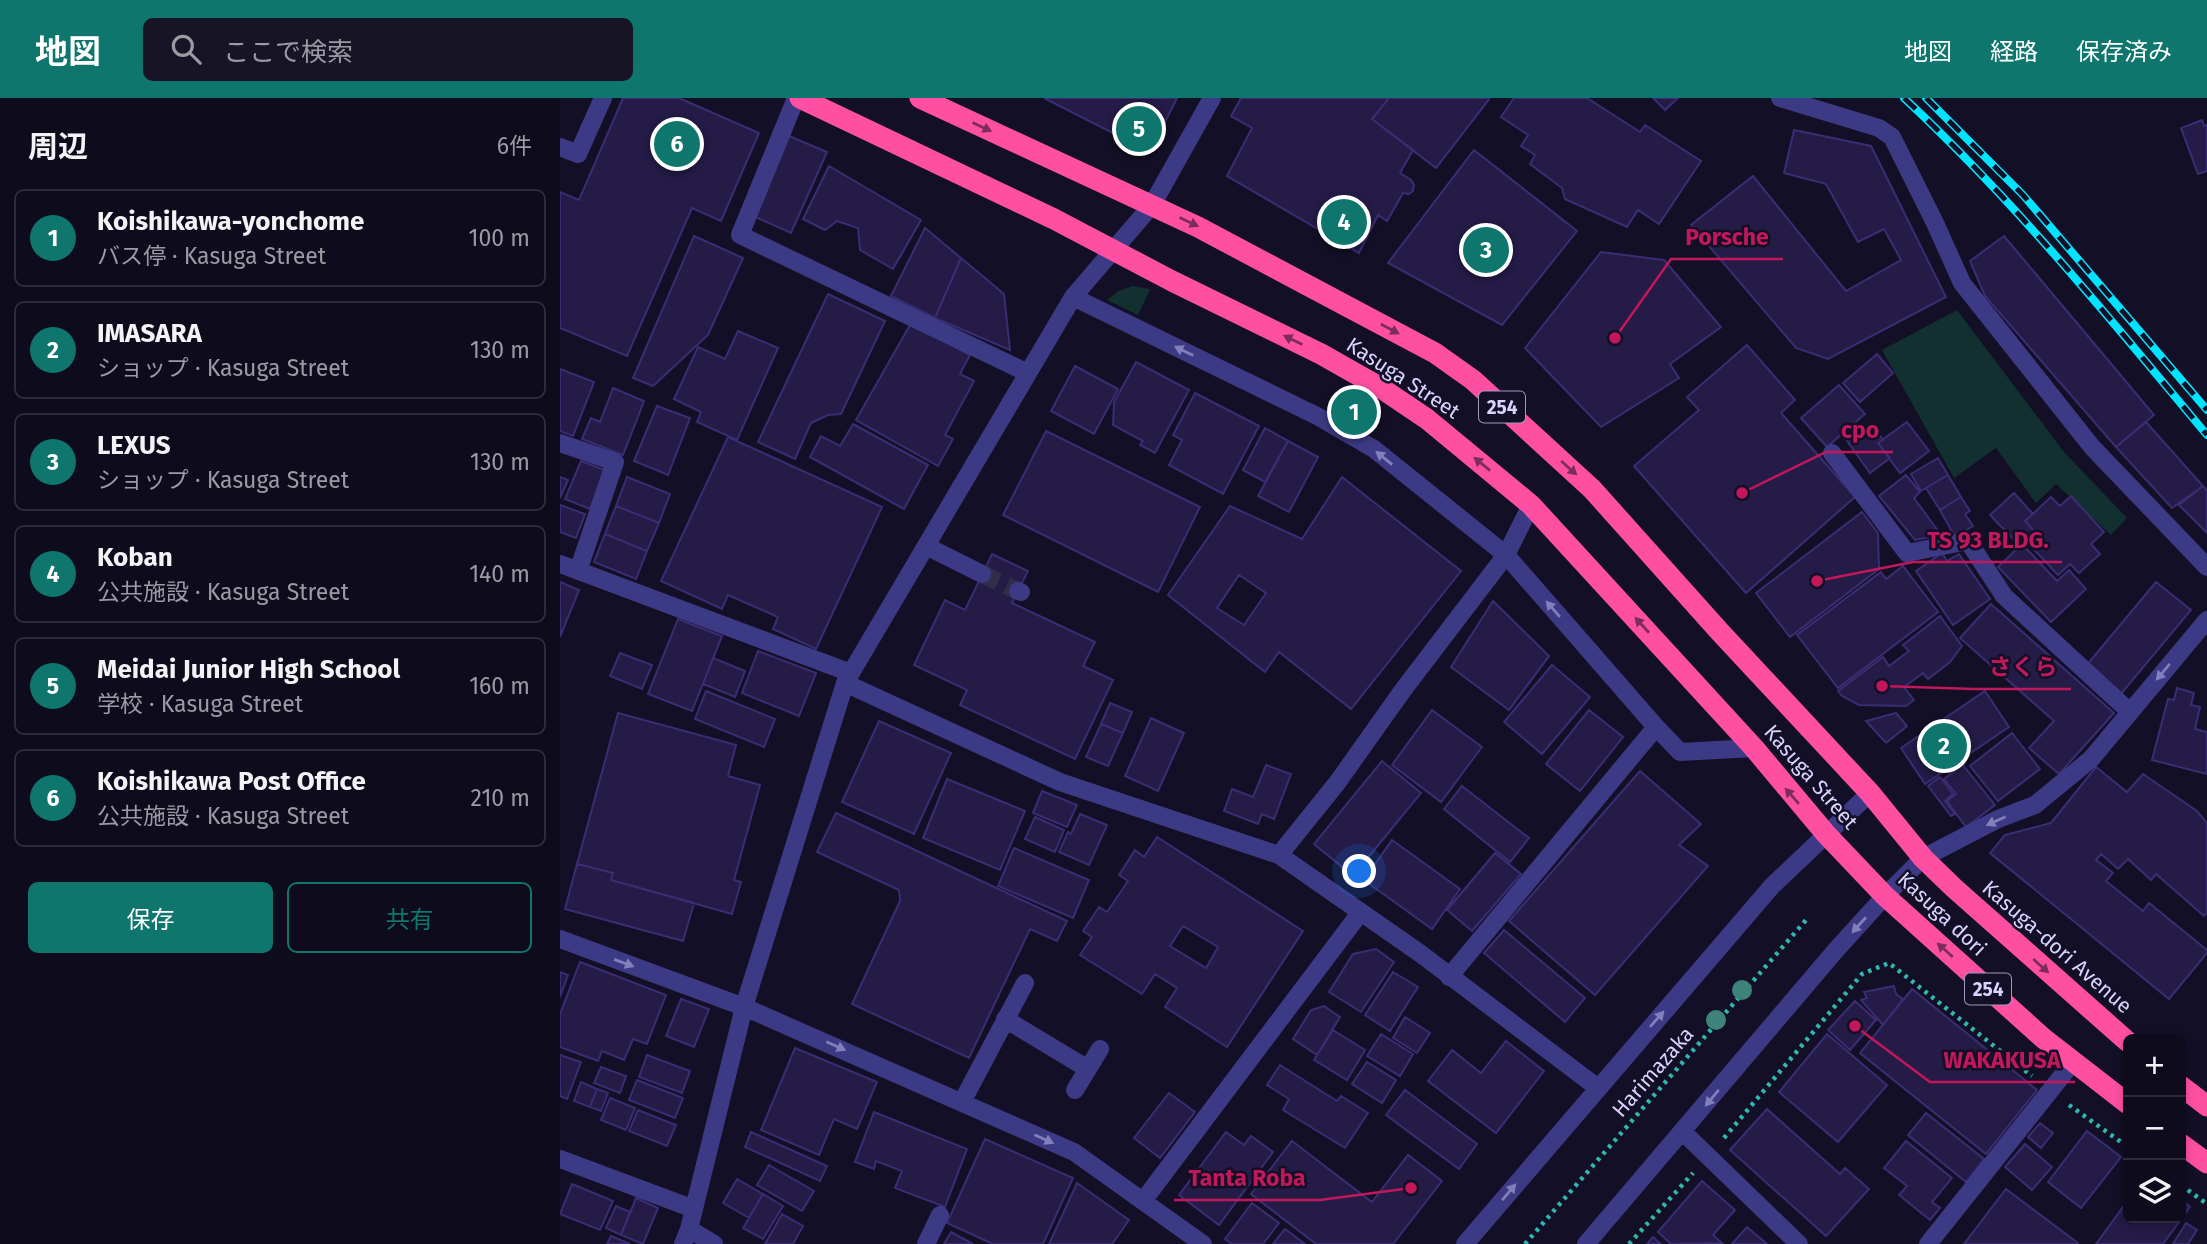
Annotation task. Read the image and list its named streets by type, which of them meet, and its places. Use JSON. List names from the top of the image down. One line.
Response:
{"streets":{"highway":["Kasuga Street","254","Kasuga dori"],"path":["Harimazaka"]},"crossings":[["Kasuga Street","Kasuga dori"]],"one_way":["Kasuga dori"],"places":["Porsche","cpo","TS 93 BLDG.","さくら","WAKAKUSA","Tanta Roba"],"page":{"header":"地図","search":"ここで検索","nav":["地図","経路","保存済み"],"heading":["周辺","6件"],"pins":["5","6","4","3","1","2"],"list":[{"mark":"1","name":"Koishikawa-yonchome","note":"バス停 · Kasuga Street","value":"100 m"},{"mark":"2","name":"IMASARA","note":"ショップ · Kasuga Street","value":"130 m"},{"mark":"3","name":"LEXUS","note":"ショップ · Kasuga Street","value":"130 m"},{"mark":"4","name":"Koban","note":"公共施設 · Kasuga Street","value":"140 m"},{"mark":"5","name":"Meidai Junior High School","note":"学校 · Kasuga Street","value":"160 m"},{"mark":"6","name":"Koishikawa Post Office","note":"公共施設 · Kasuga Street","value":"210 m"}],"buttons":["保存","共有"],"map_buttons":["+","−"]}}
